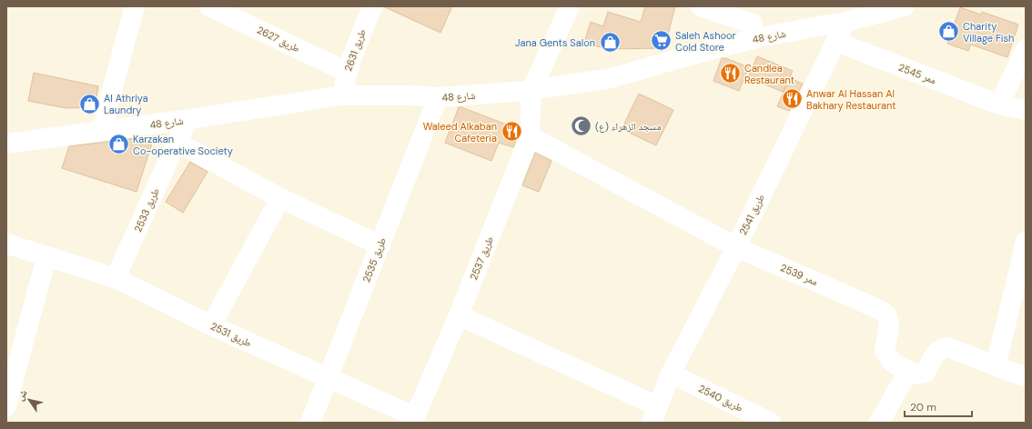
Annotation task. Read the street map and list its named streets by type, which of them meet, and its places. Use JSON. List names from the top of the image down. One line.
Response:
{"streets":{"street":["شارع 48","طريق 2627","طريق 2631","ممر 2545","طريق 2533","طريق 2541","طريق 2537","طريق 2535","ممر 2539","طريق 2531","طريق 2540"]},"crossings":[["شارع 48","طريق 2631"],["شارع 48","طريق 2533"],["شارع 48","طريق 2541"],["شارع 48","طريق 2537"],["شارع 48","طريق 2535"],["طريق 2627","طريق 2631"],["ممر 2545","طريق 2541"],["طريق 2533","طريق 2531"],["طريق 2541","طريق 2537"],["طريق 2541","ممر 2539"],["طريق 2541","طريق 2540"],["طريق 2537","ممر 2539"],["طريق 2537","طريق 2531"],["طريق 2535","طريق 2531"]],"places":{"shop":["Charity Village Fish","Jana Gents Salon","Al Athriya Laundry","Karzakan Co-operative Society"],"supermarket":["Saleh Ashoor Cold Store"],"restaurant":["Candlea Restaurant","Anwar Al Hassan Al Bakhary Restaurant","Waleed Alkaban Cafeteria"],"mosque":["مسجد الزهراء (ع)"]},"scale_bar":"20 m","north":"top left"}
